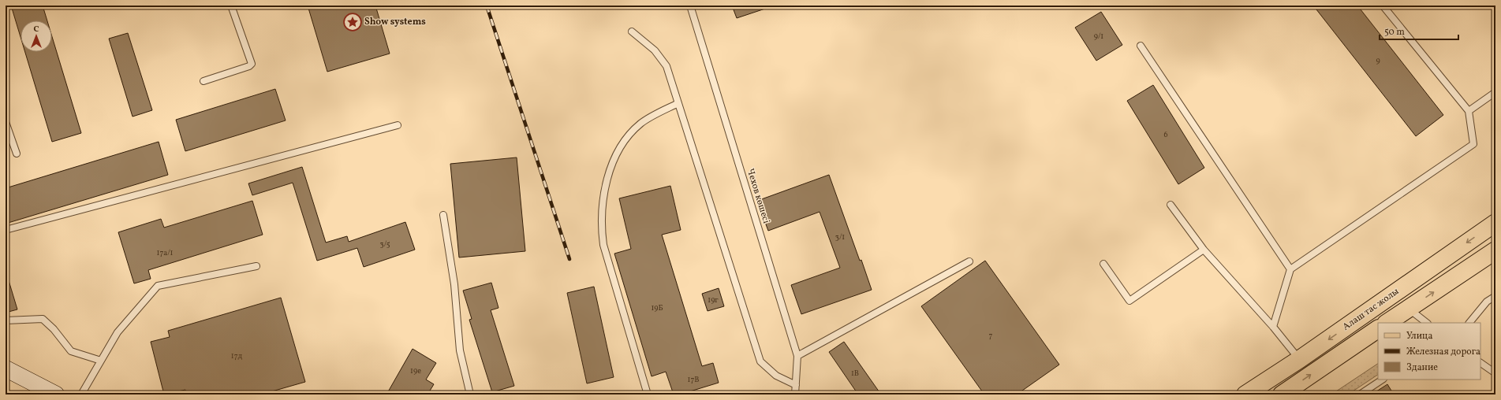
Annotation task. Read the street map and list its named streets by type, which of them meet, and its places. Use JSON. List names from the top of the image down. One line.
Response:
{"streets":{"main road":["Алаш тас жолы"],"lane":["Чехов көшесі"]},"places":{"place":["Show systems"]},"house_numbers":["9/1","9","6","3/1","3/5","17а/1","19г","19Б","7","17д","19е","1В","17В"],"legend":["Улица","Железная дорога","Здание"],"scale_bar":"50 m","north":"top"}
